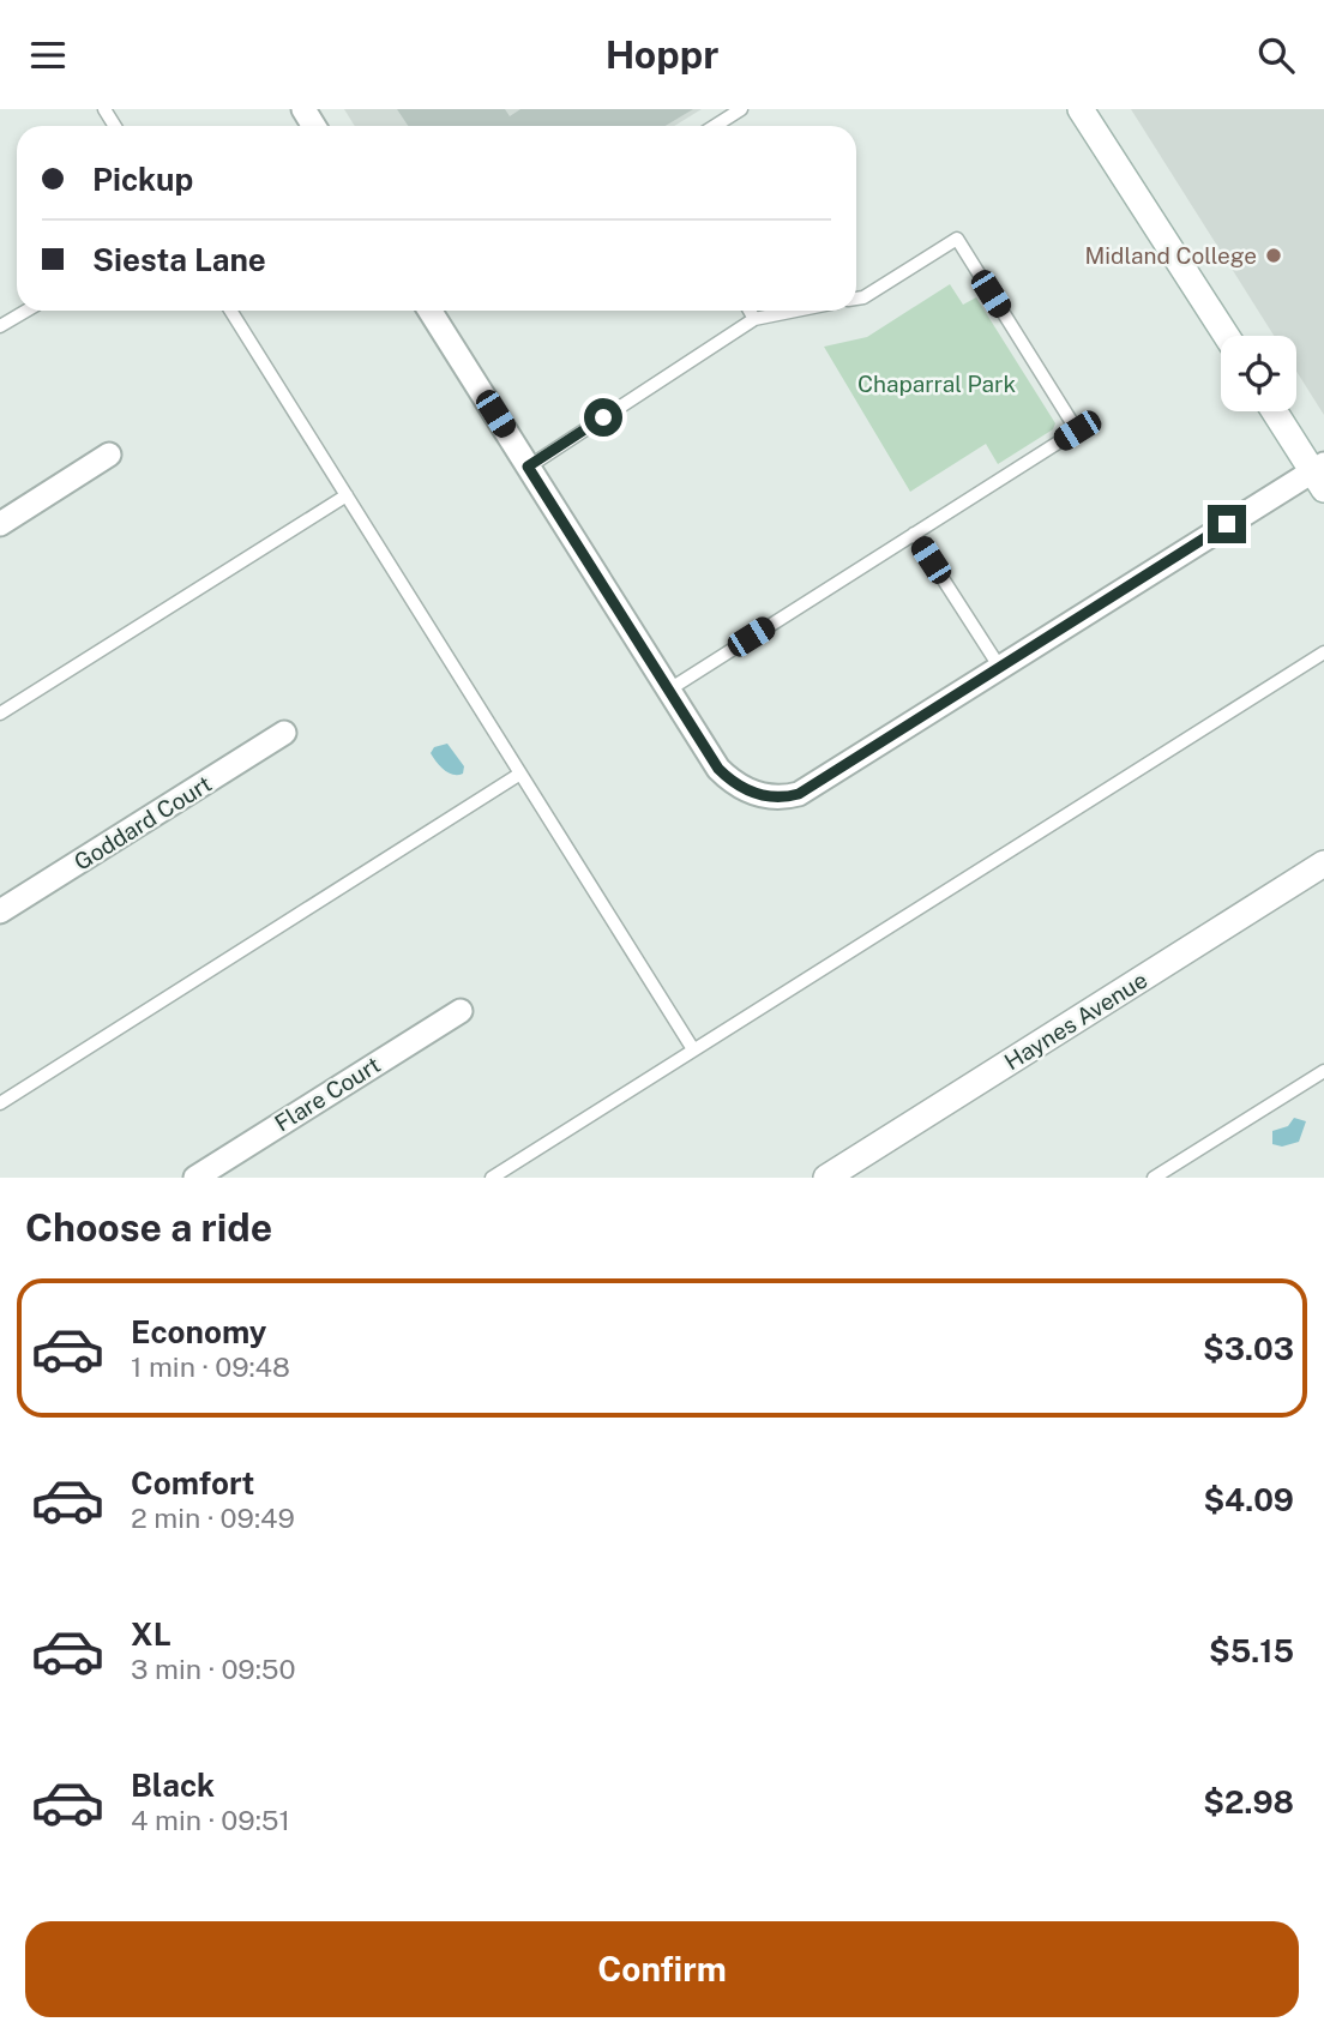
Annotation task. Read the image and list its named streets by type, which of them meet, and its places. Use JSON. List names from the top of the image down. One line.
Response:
{"streets":{"street":["Goddard Court","Haynes Avenue","Flare Court"]},"parks":["Chaparral Park"],"places":["Midland College"],"page":{"header":"Hoppr","banner":["Pickup","Siesta Lane"],"heading":"Choose a ride","list":[{"name":"Economy","note":"1 min · 09:48","value":"$3.03"},{"name":"Comfort","note":"2 min · 09:49","value":"$4.09"},{"name":"XL","note":"3 min · 09:50","value":"$5.15"},{"name":"Black","note":"4 min · 09:51","value":"$2.98"}],"buttons":"Confirm"}}
